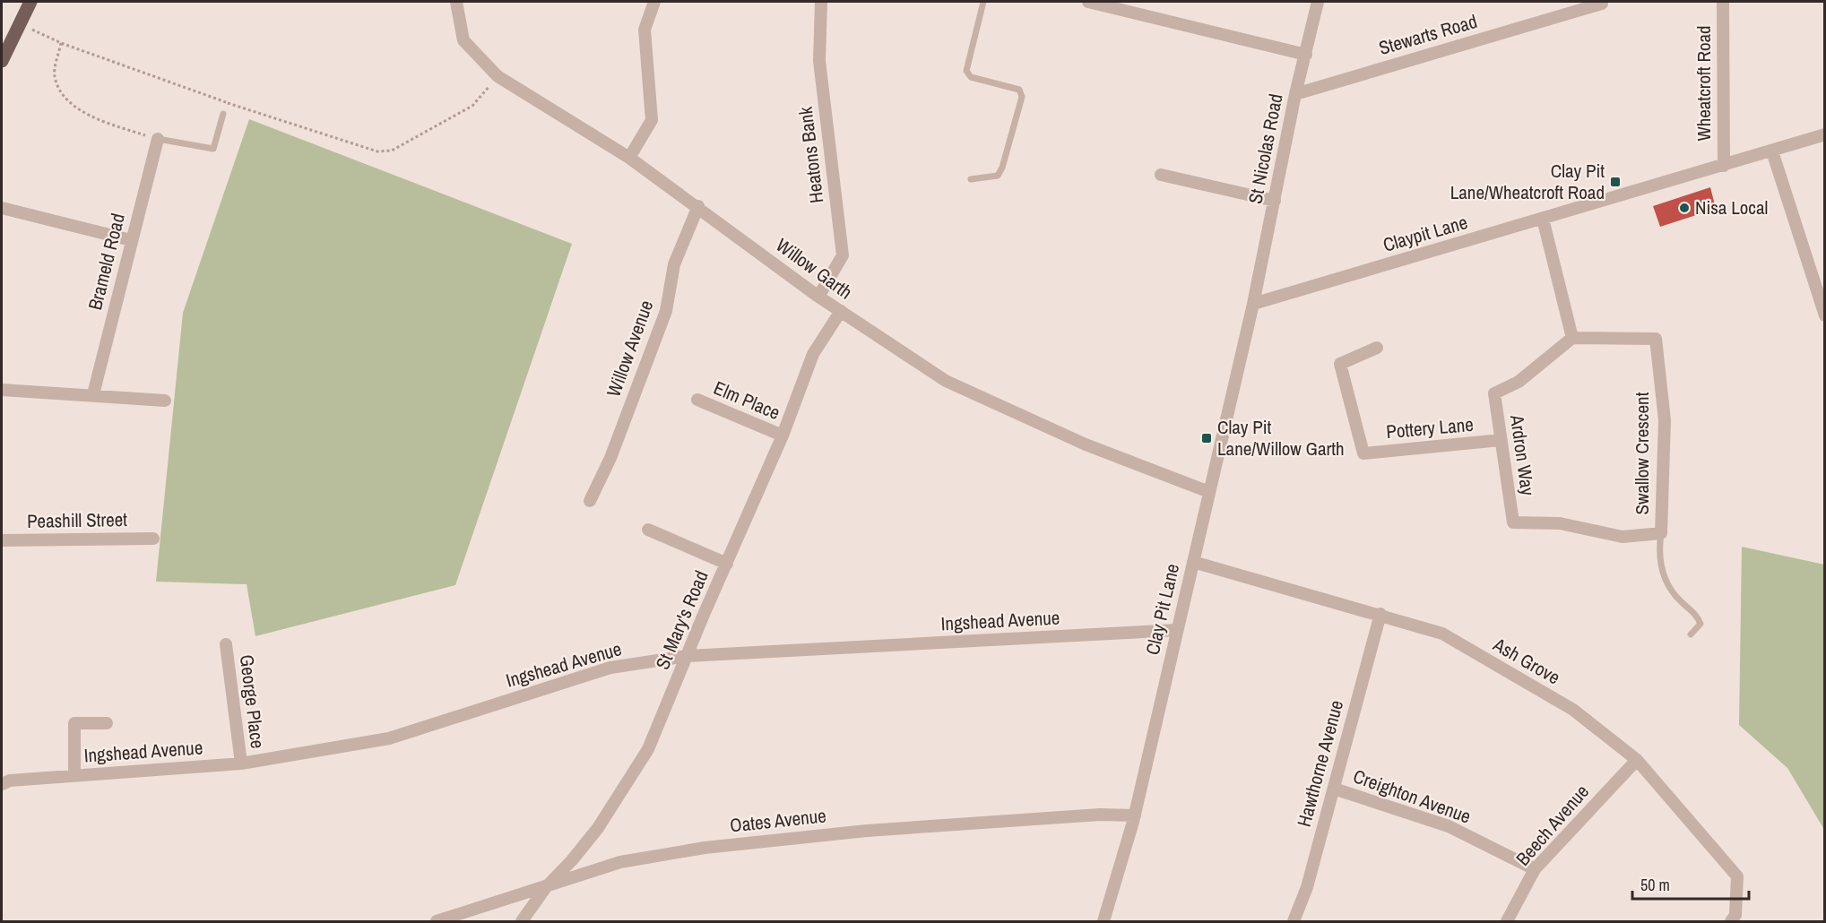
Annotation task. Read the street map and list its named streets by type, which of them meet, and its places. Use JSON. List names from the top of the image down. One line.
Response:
{"streets":{"street":["Stewarts Road","Wheatcroft Road","St Nicolas Road","Heatons Bank","Claypit Lane","Brameld Road","Willow Garth","Willow Avenue","Elm Place","Pottery Lane","Swallow Crescent","Ardron Way","Peashill Street","Clay Pit Lane","St Mary's Road","Ingshead Avenue","Ash Grove","George Place","Hawthorne Avenue","Creighton Avenue","Oates Avenue","Beech Avenue"]},"crossings":[["Stewarts Road","St Nicolas Road"],["Wheatcroft Road","Claypit Lane"],["St Nicolas Road","Claypit Lane"],["St Nicolas Road","Clay Pit Lane"],["Heatons Bank","Willow Garth"],["Claypit Lane","Clay Pit Lane"],["Willow Garth","Willow Avenue"],["Willow Garth","Clay Pit Lane"],["Willow Garth","St Mary's Road"],["Elm Place","St Mary's Road"],["Pottery Lane","Ardron Way"],["Swallow Crescent","Ardron Way"],["Clay Pit Lane","Ingshead Avenue"],["Clay Pit Lane","Ash Grove"],["Clay Pit Lane","Oates Avenue"],["St Mary's Road","Ingshead Avenue"],["St Mary's Road","Oates Avenue"],["Ingshead Avenue","George Place"],["Ash Grove","Hawthorne Avenue"],["Ash Grove","Beech Avenue"],["Hawthorne Avenue","Creighton Avenue"],["Creighton Avenue","Beech Avenue"]],"places":{"transit":["Clay Pit Lane/Wheatcroft Road","Clay Pit Lane/Willow Garth"],"other":["Nisa Local"]},"scale_bar":"50 m"}
